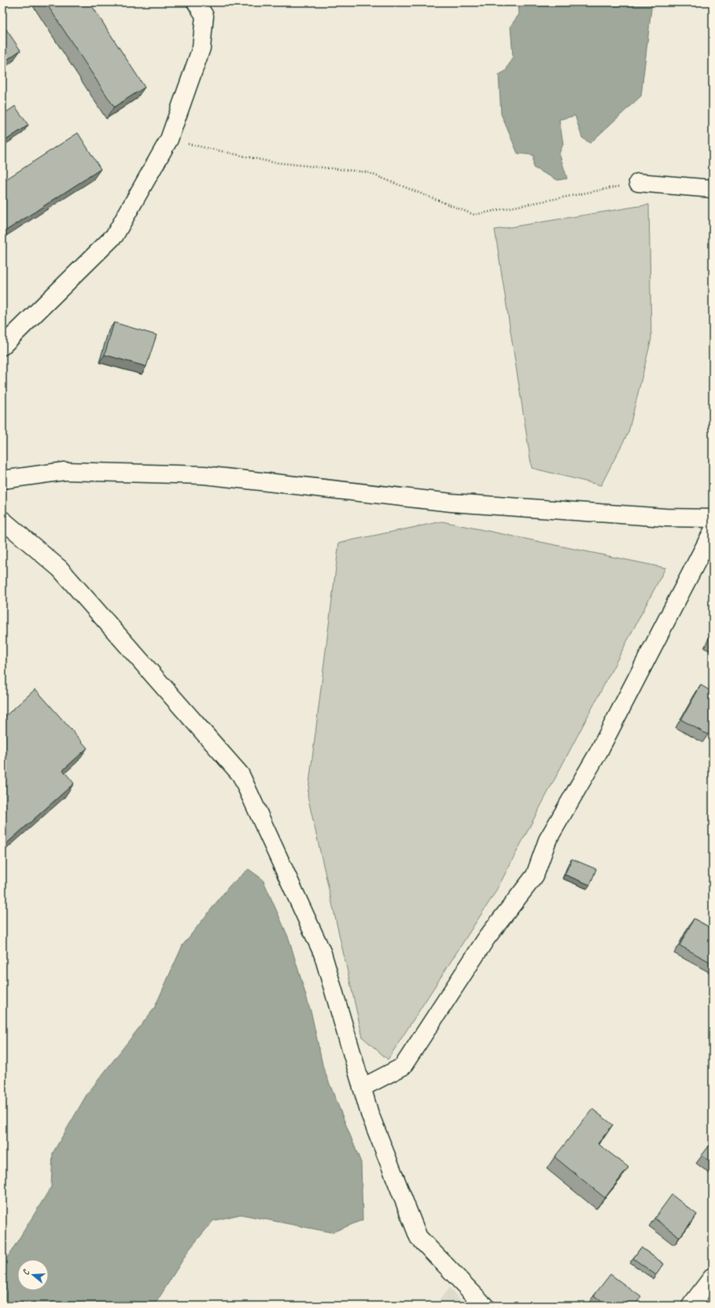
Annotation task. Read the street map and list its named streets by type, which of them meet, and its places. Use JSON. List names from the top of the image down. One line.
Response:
{"north":"left"}
